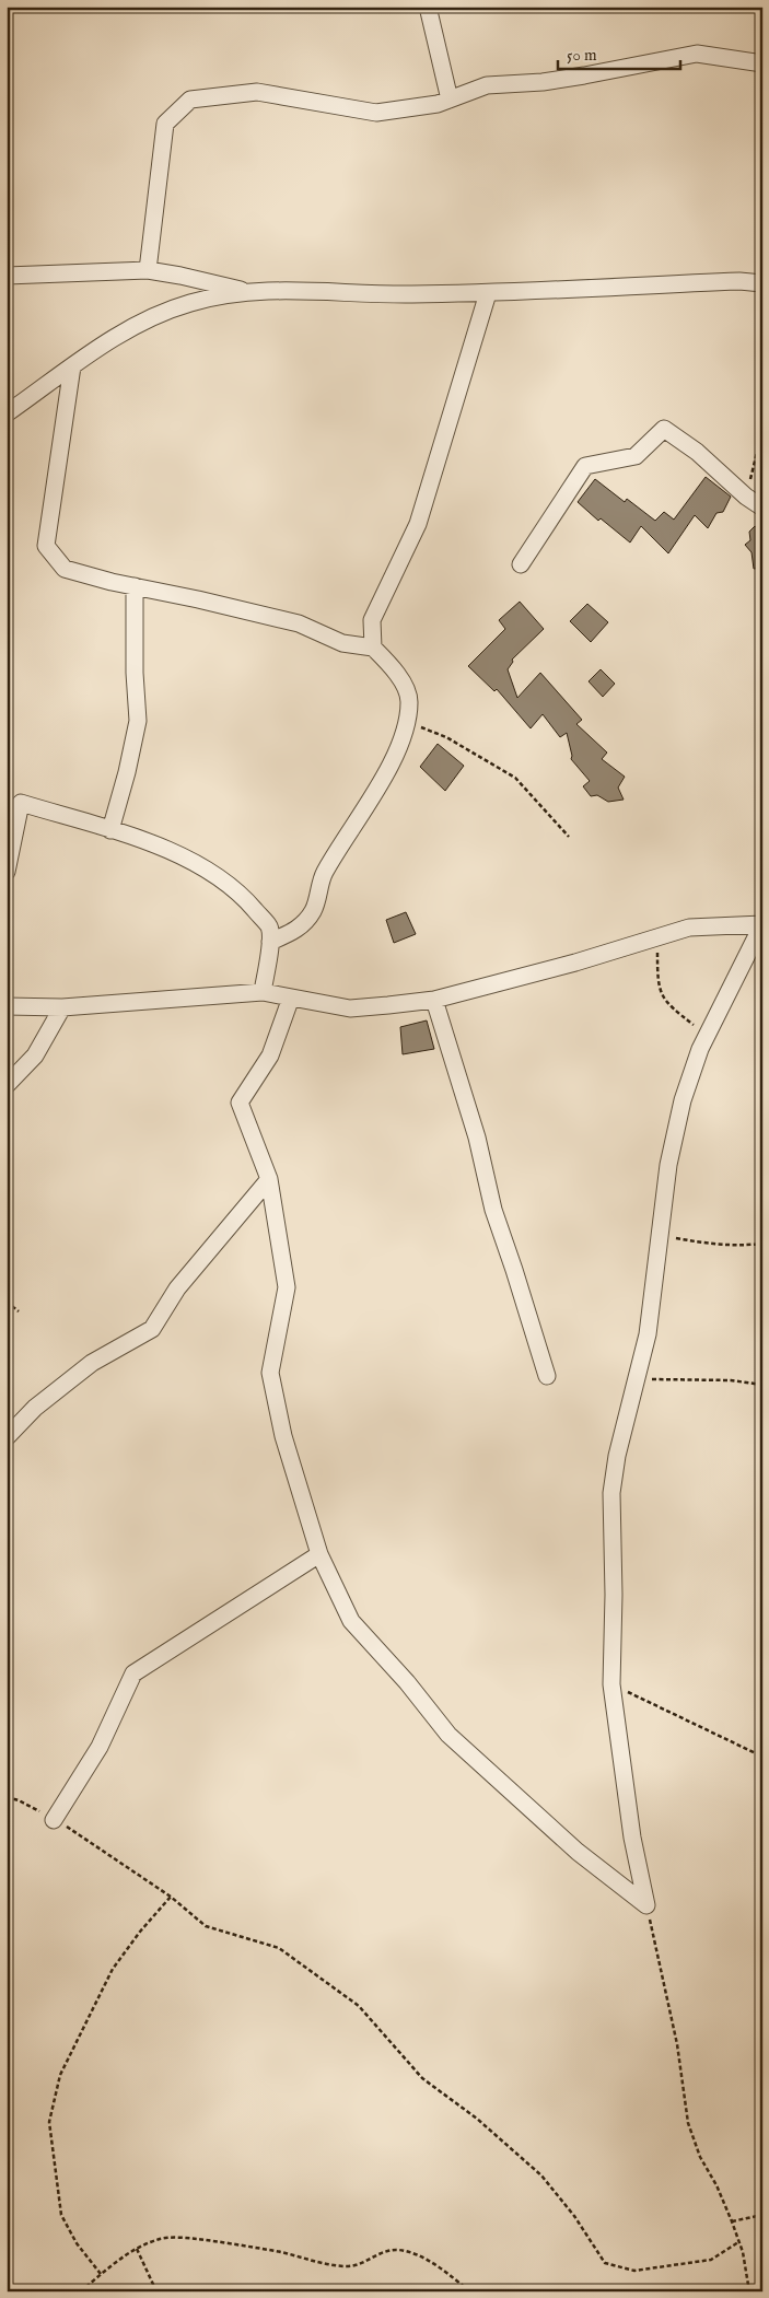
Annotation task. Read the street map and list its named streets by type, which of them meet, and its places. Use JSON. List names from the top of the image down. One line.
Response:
{"scale_bar":"50 m"}
